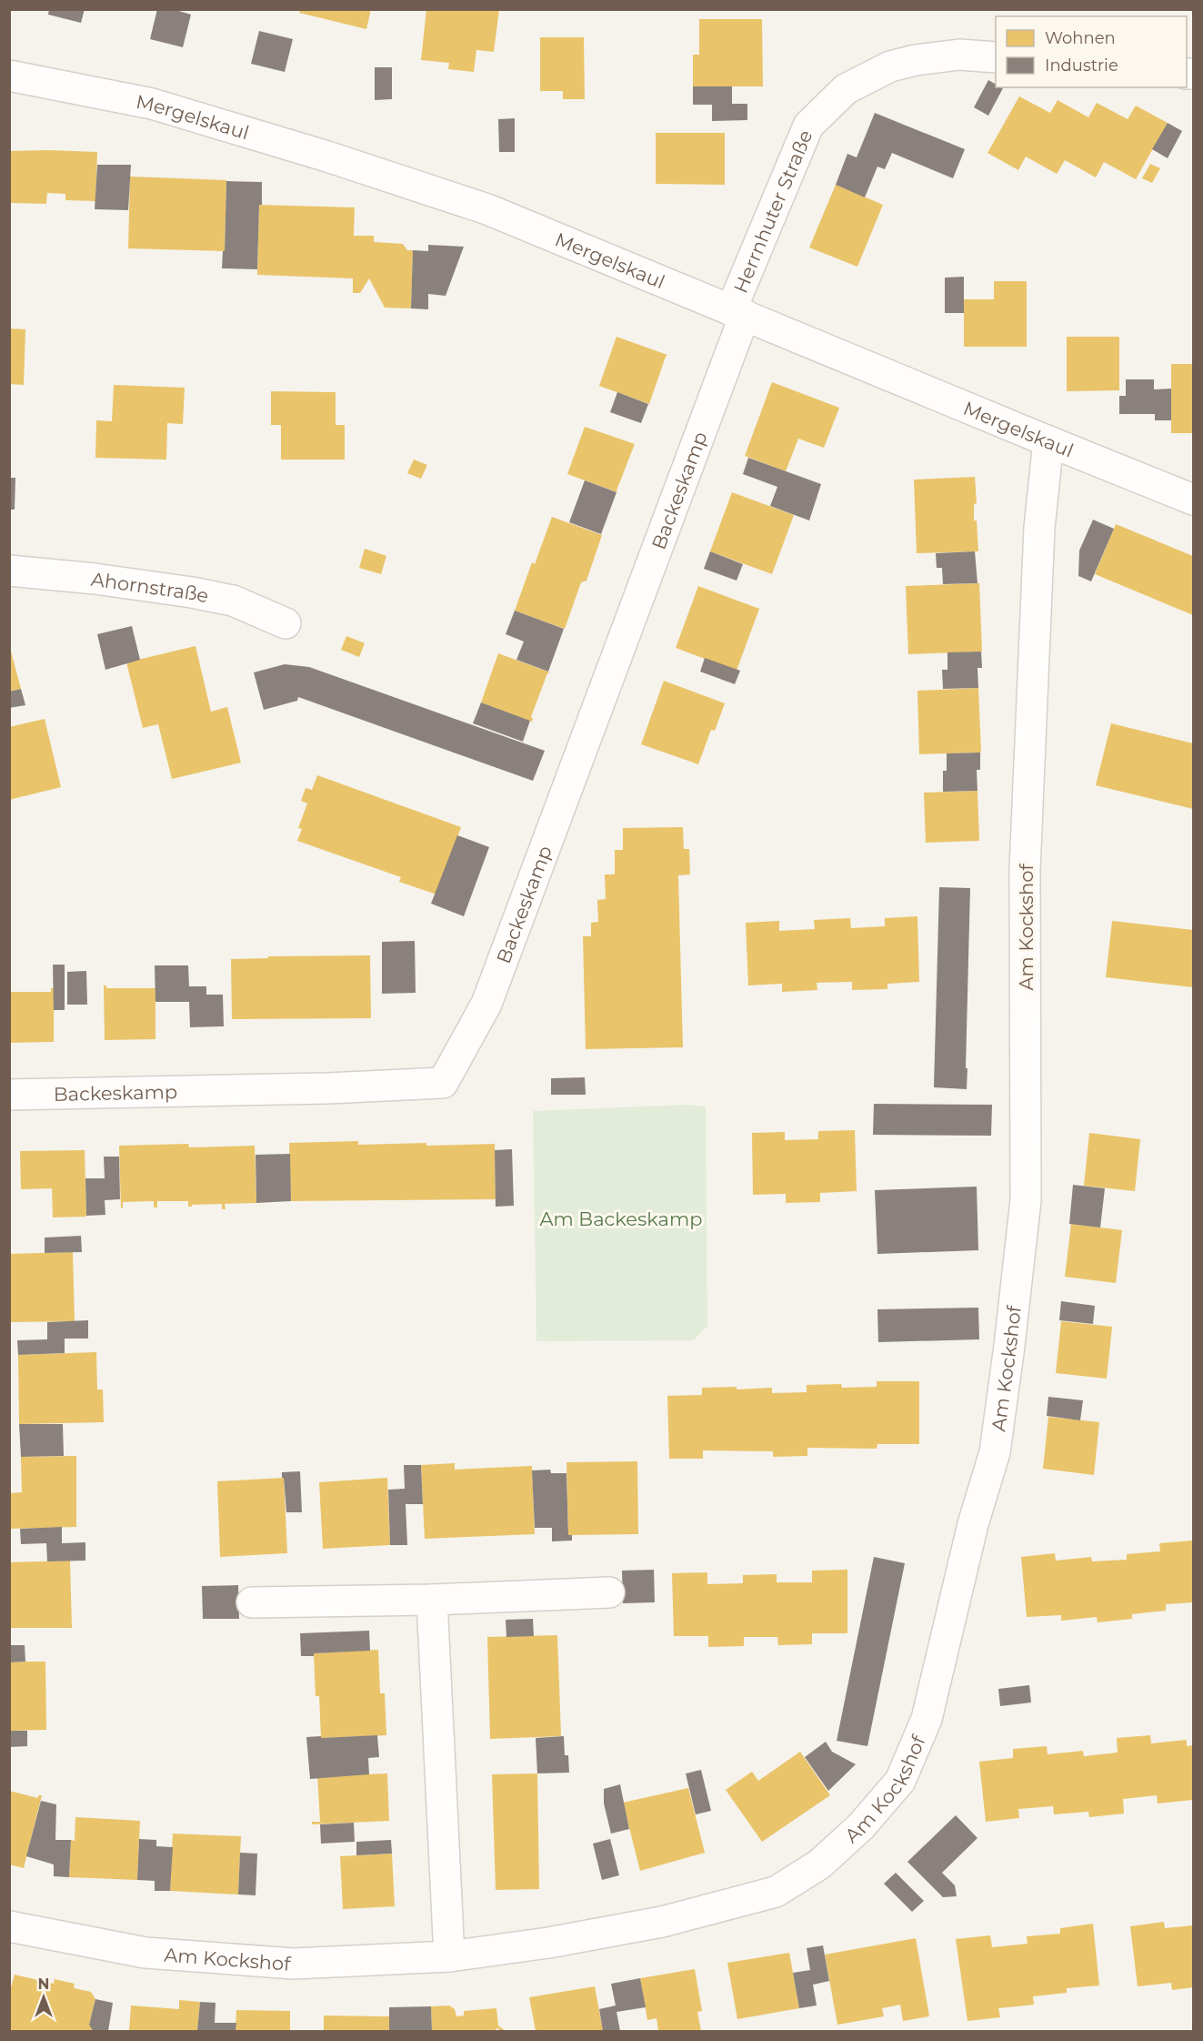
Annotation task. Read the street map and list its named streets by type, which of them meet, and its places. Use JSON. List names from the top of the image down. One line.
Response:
{"streets":{"street":["Mergelskaul","Herrnhuter Straße","Backeskamp","Ahornstraße","Am Kockshof"]},"crossings":[["Mergelskaul","Herrnhuter Straße"],["Mergelskaul","Backeskamp"],["Mergelskaul","Am Kockshof"],["Herrnhuter Straße","Backeskamp"]],"parks":["Am Backeskamp"],"legend":["Wohnen","Industrie"],"north":"top"}
